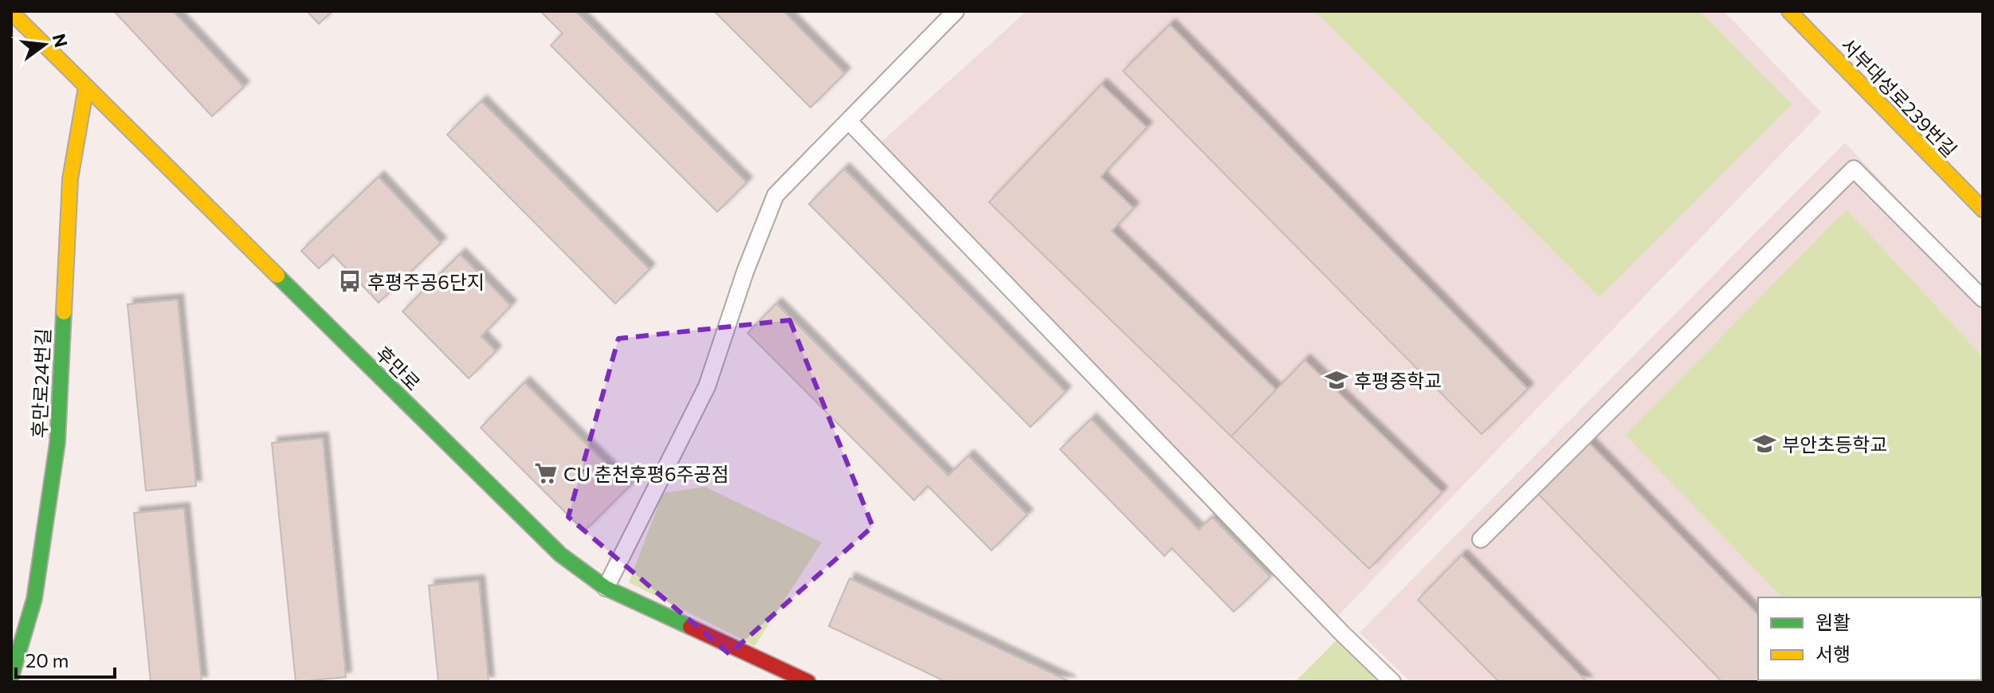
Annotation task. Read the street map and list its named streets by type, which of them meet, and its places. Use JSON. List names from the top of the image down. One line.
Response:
{"streets":{"street":["서부대성로239번길","후만로","후만로24번길"]},"crossings":[["후만로","후만로24번길"]],"places":{"bus stop":["후평주공6단지"],"school or university":["후평중학교","부안초등학교"],"supermarket":["CU 춘천후평6주공점"]},"legend":["원활","서행"],"scale_bar":"20 m","north":"right"}
